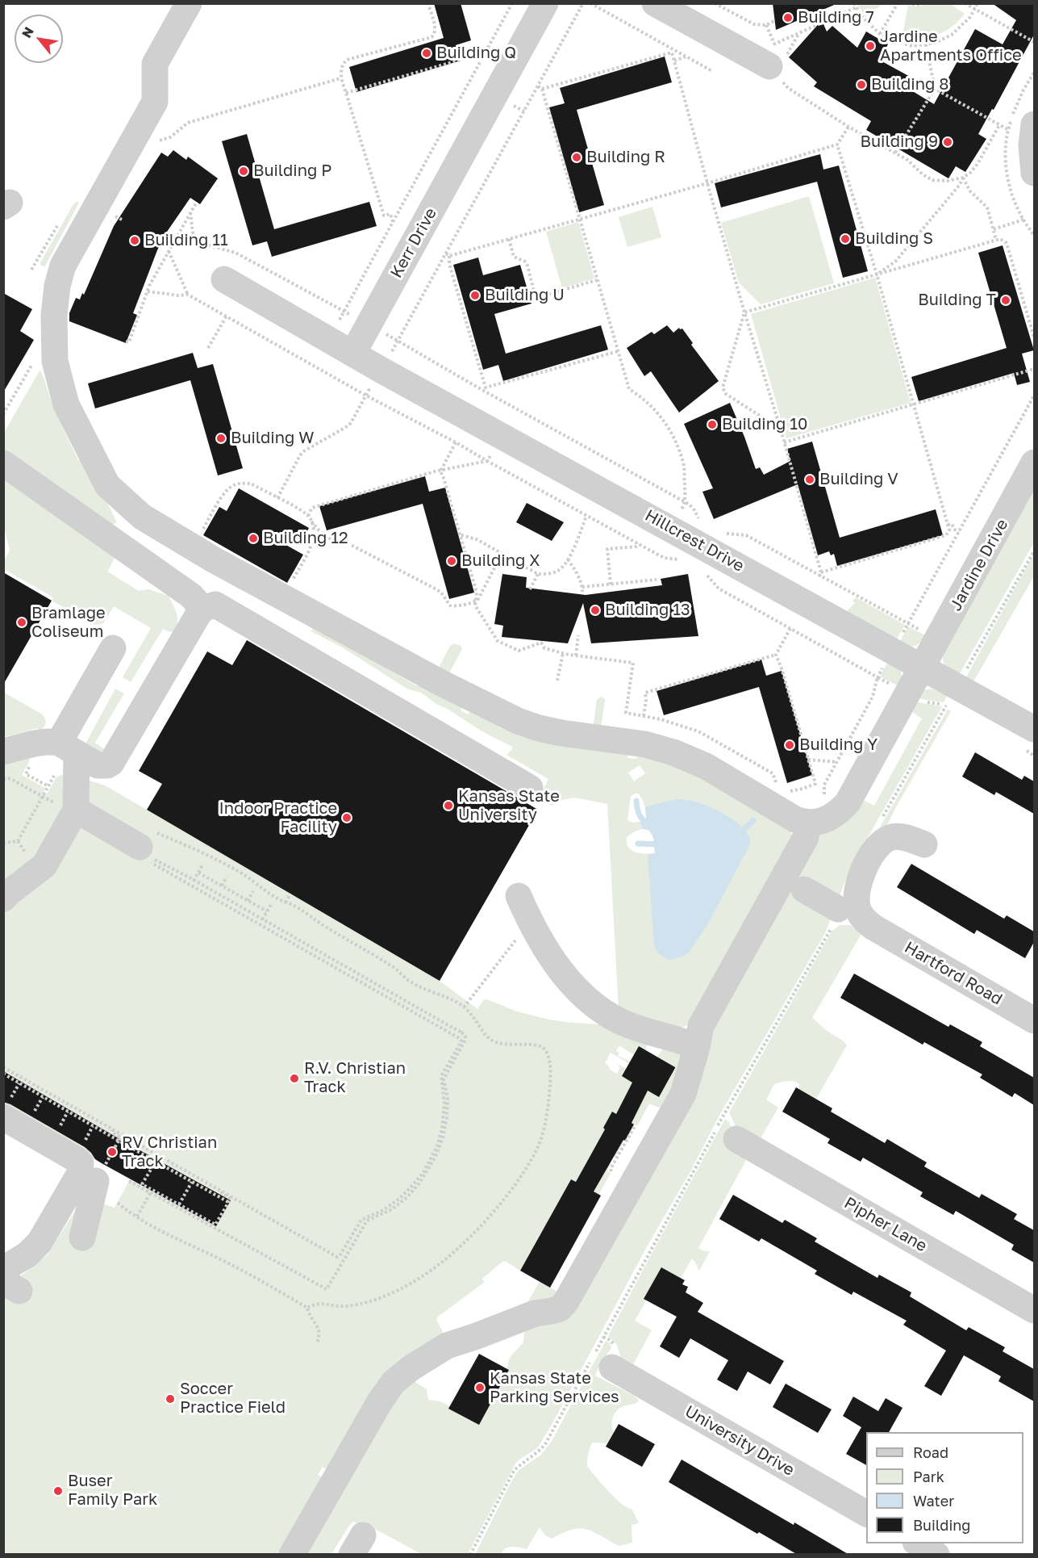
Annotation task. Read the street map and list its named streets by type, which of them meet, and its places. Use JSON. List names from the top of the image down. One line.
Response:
{"streets":{"street":["Kerr Drive","Hillcrest Drive","Jardine Drive","Hartford Road","Pipher Lane","University Drive"]},"crossings":[["Kerr Drive","Hillcrest Drive"],["Hillcrest Drive","Jardine Drive"]],"places":["Building 7","Jardine Apartments Office","Building Q","Building 8","Building 9","Building R","Building P","Building S","Building 11","Building U","Building T","Building 10","Building W","Building V","Building 12","Building X","Building 13","Bramlage Coliseum","Building Y","Kansas State University","Indoor Practice Facility","R.V. Christian Track","RV Christian Track","Kansas State Parking Services","Soccer Practice Field","Buser Family Park"],"legend":["Road","Park","Water","Building"],"north":"top left"}
